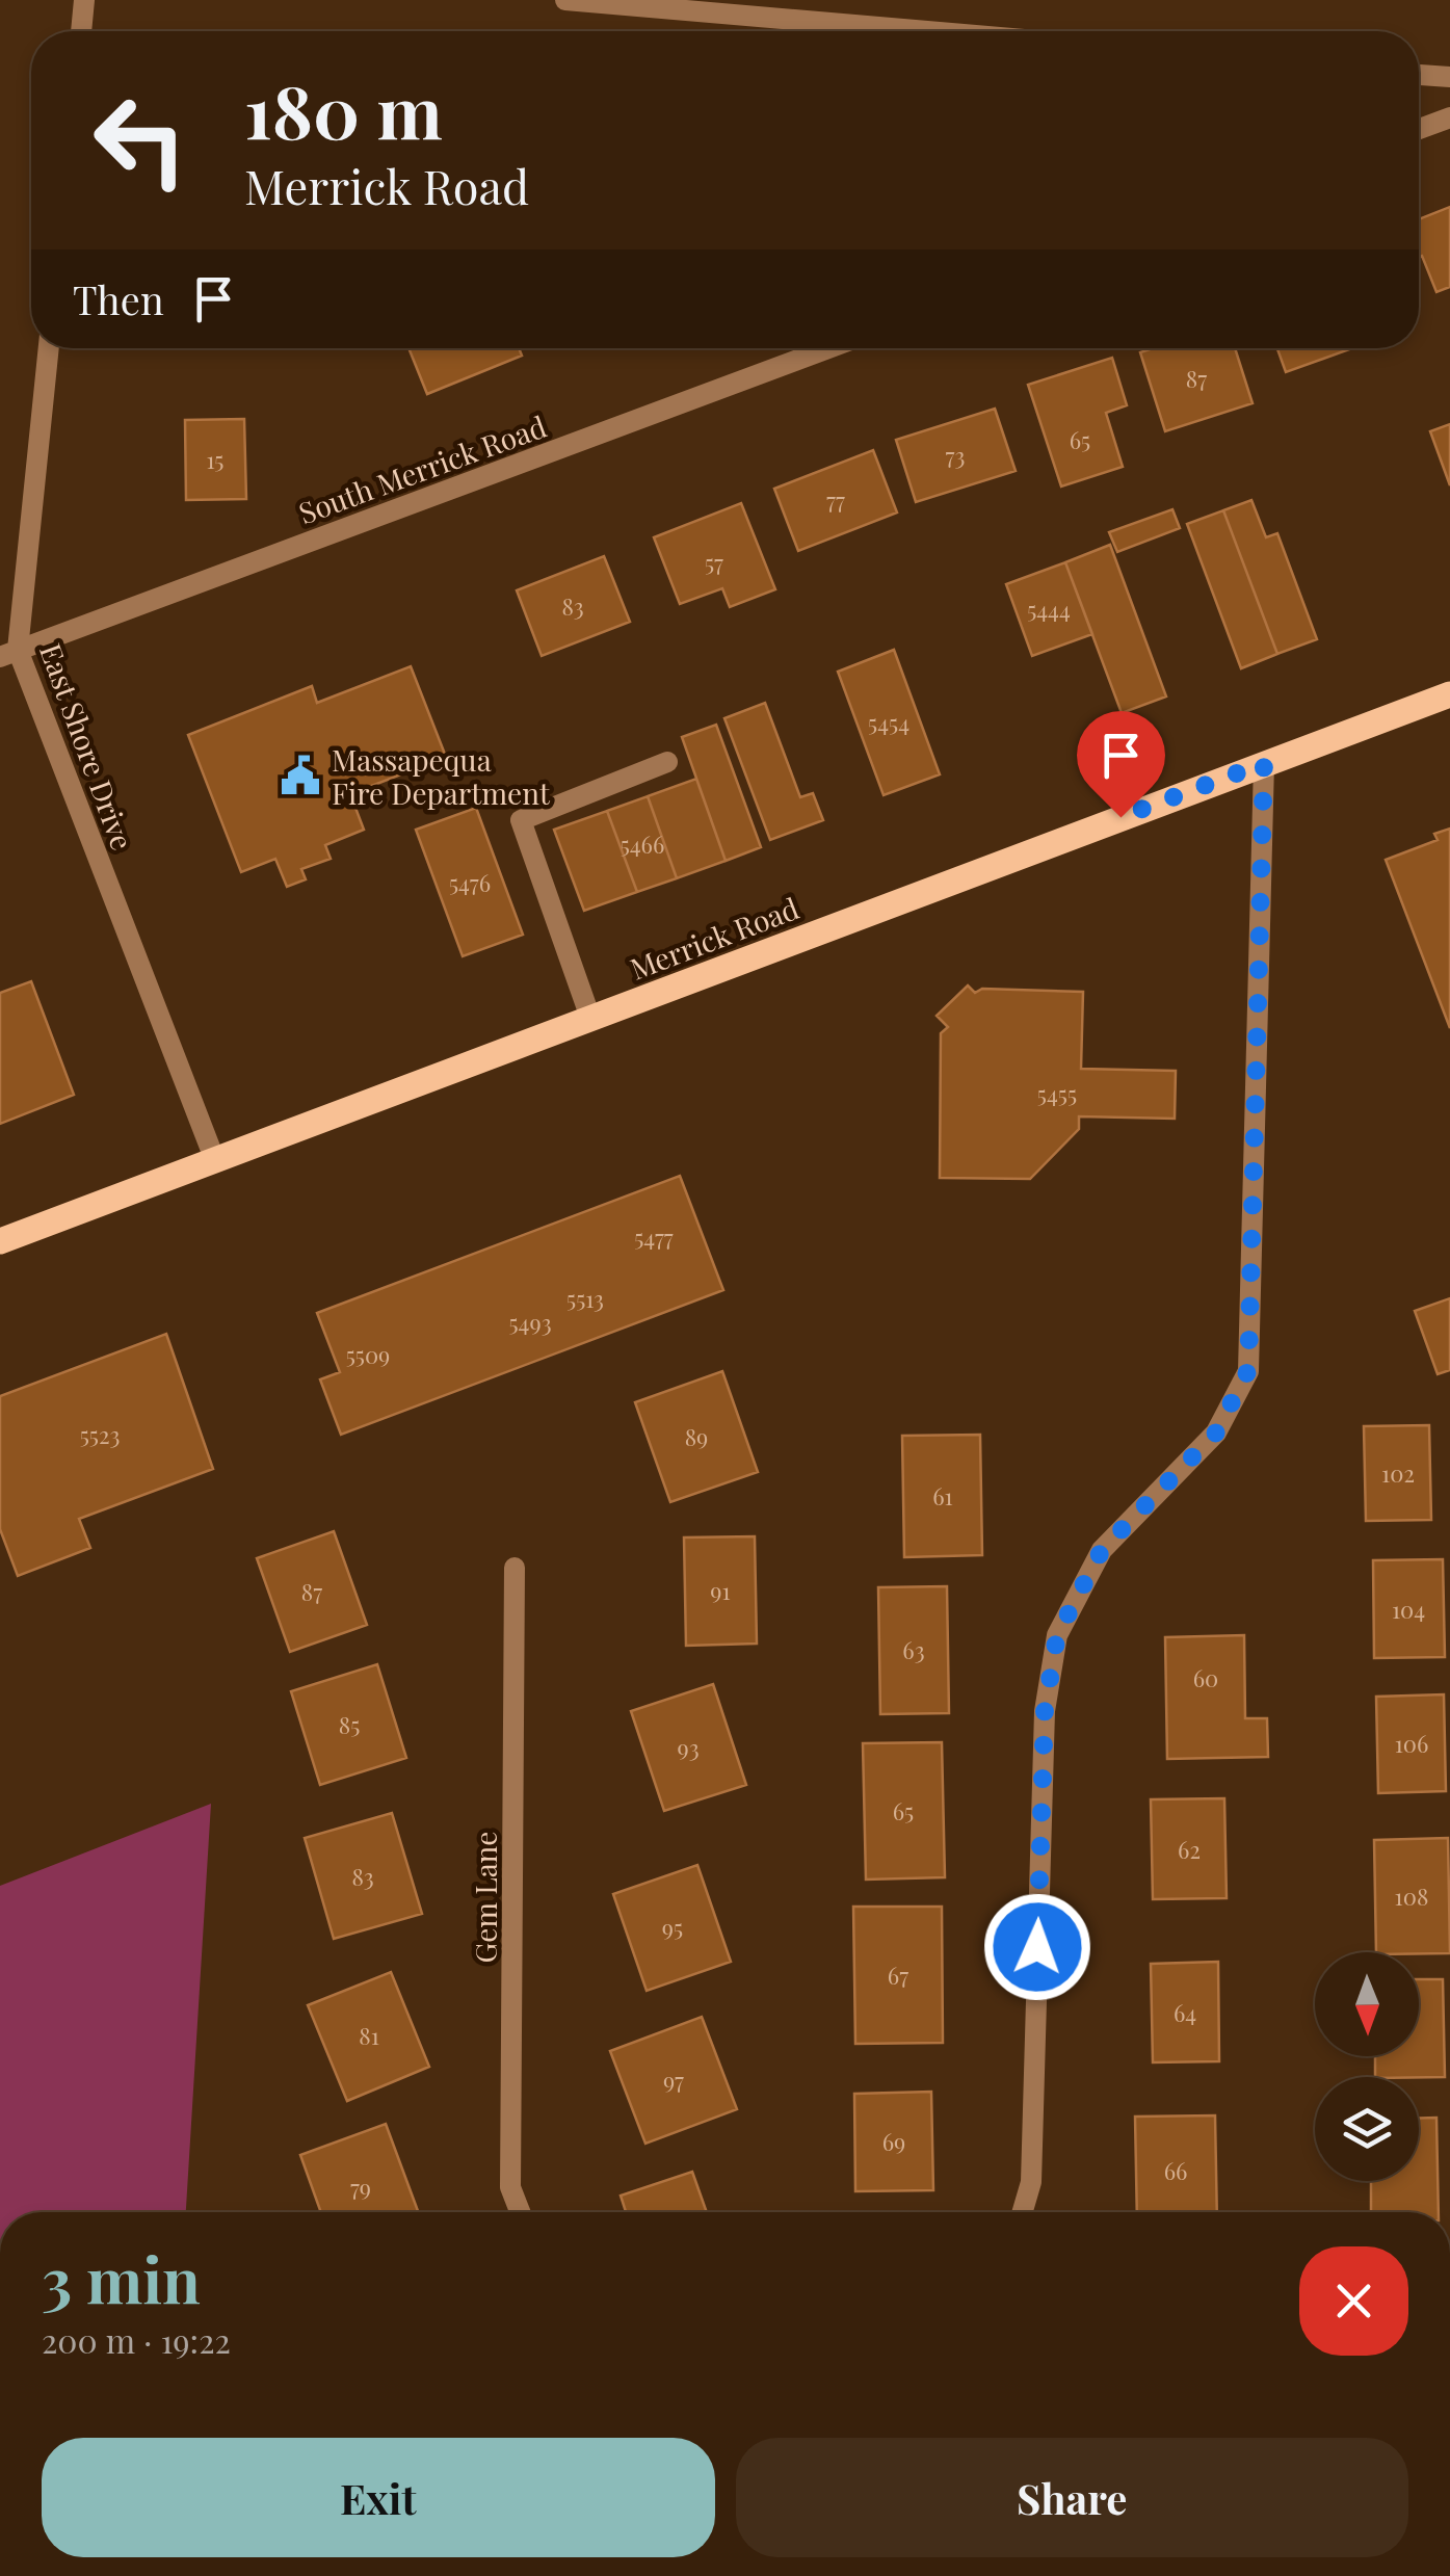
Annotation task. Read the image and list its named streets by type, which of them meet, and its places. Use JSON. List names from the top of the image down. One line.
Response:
{"streets":{"main road":["Merrick Road"],"street":["South Merrick Road","East Shore Drive","Gem Lane"]},"crossings":[["South Merrick Road","East Shore Drive"],["East Shore Drive","Merrick Road"]],"places":{"public building":["Massapequa Fire Department"]},"house_numbers":["87","65","73","15","77","57","83","5444","5454","5466","5476","5455","5477","5513","5493","5509","5523","89","102","61","91","87","104","63","60","85","106","93","65","62","83","108","95","67","64","81","97","69","66","79"],"north":"bottom","page":{"turn":["180 m","Merrick Road"],"then":"Then","heading":["3 min","200 m · 19:22"],"buttons":["Exit","Share"]}}
